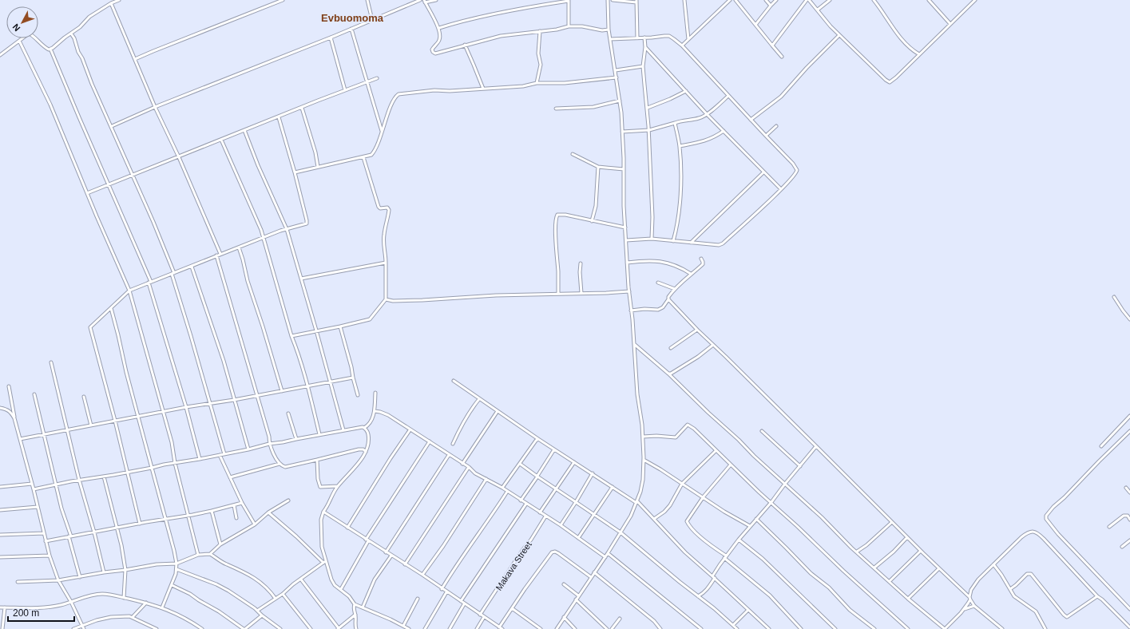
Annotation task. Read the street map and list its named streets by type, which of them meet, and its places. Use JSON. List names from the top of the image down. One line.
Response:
{"streets":{"street":["Makava Street"]},"districts":["Evbuomoma"],"scale_bar":"200 m","north":"bottom left"}
